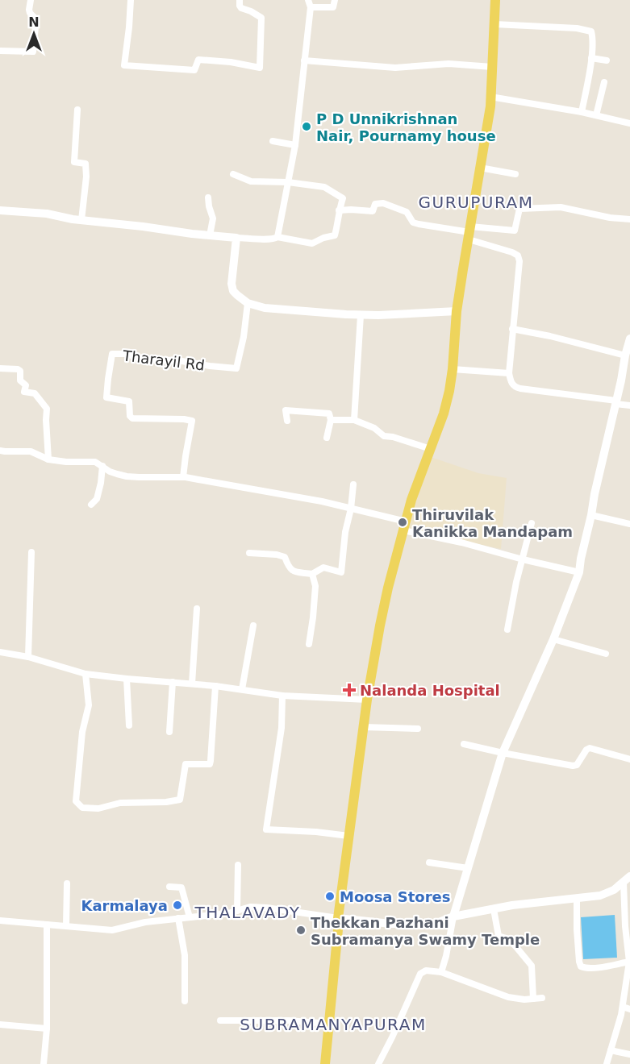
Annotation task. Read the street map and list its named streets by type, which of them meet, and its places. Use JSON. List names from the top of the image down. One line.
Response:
{"streets":{"street":["Tharayil Rd"]},"districts":["GURUPURAM","THALAVADY","SUBRAMANYAPURAM"],"places":{"other":["P D Unnikrishnan Nair, Pournamy house","Thiruvilak Kanikka Mandapam","Moosa Stores","Karmalaya","Thekkan Pazhani Subramanya Swamy Temple"],"health":["Nalanda Hospital"]},"north":"top"}
